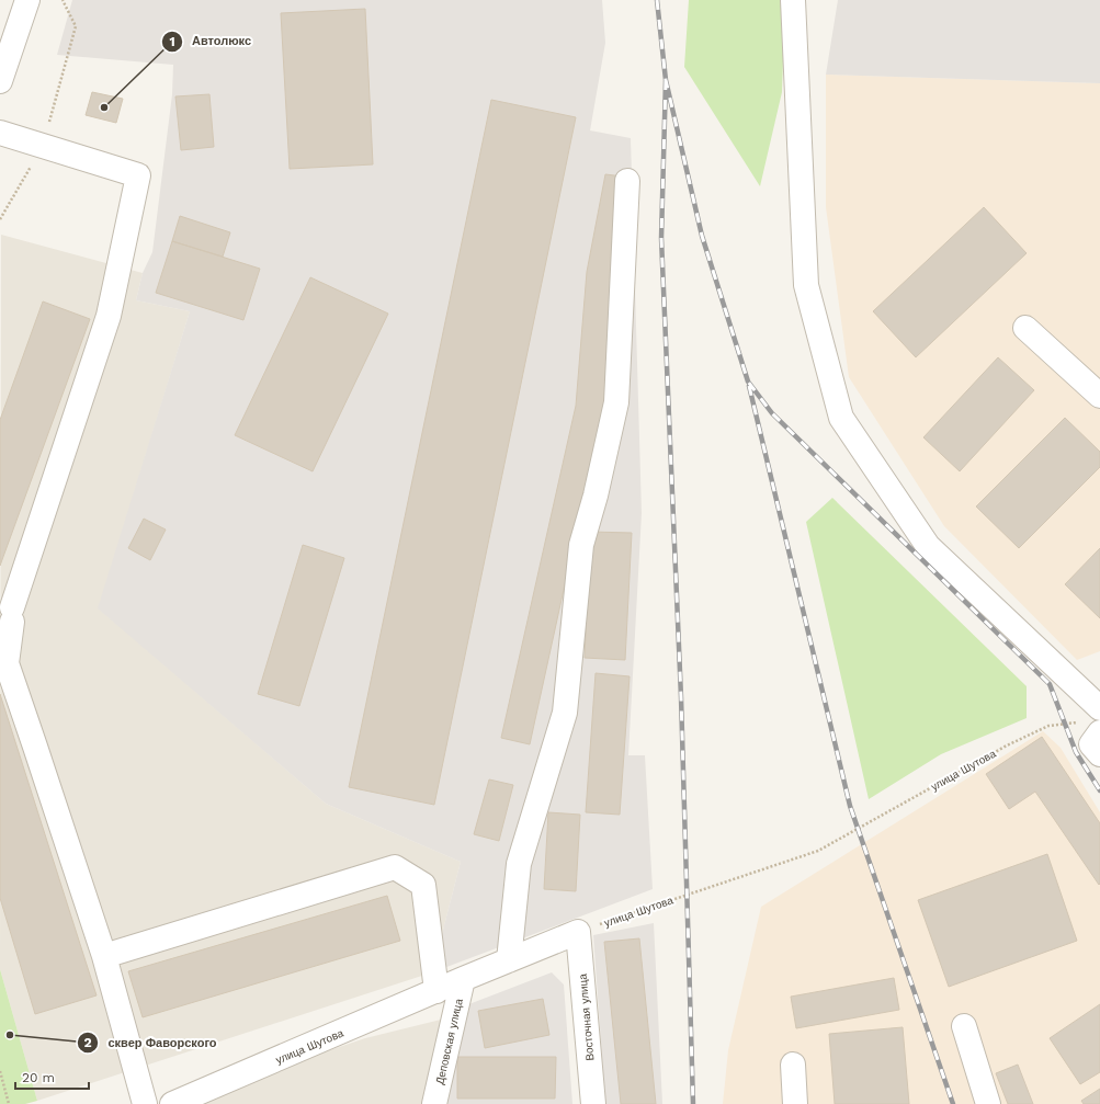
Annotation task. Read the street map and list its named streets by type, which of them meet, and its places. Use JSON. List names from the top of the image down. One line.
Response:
{"streets":{"street":["улица Шутова","Восточная улица","Деповская улица"]},"crossings":[["улица Шутова","Восточная улица"],["улица Шутова","Деповская улица"]],"places":["Автолюкс","сквер Фаворского"],"scale_bar":"20 m"}
